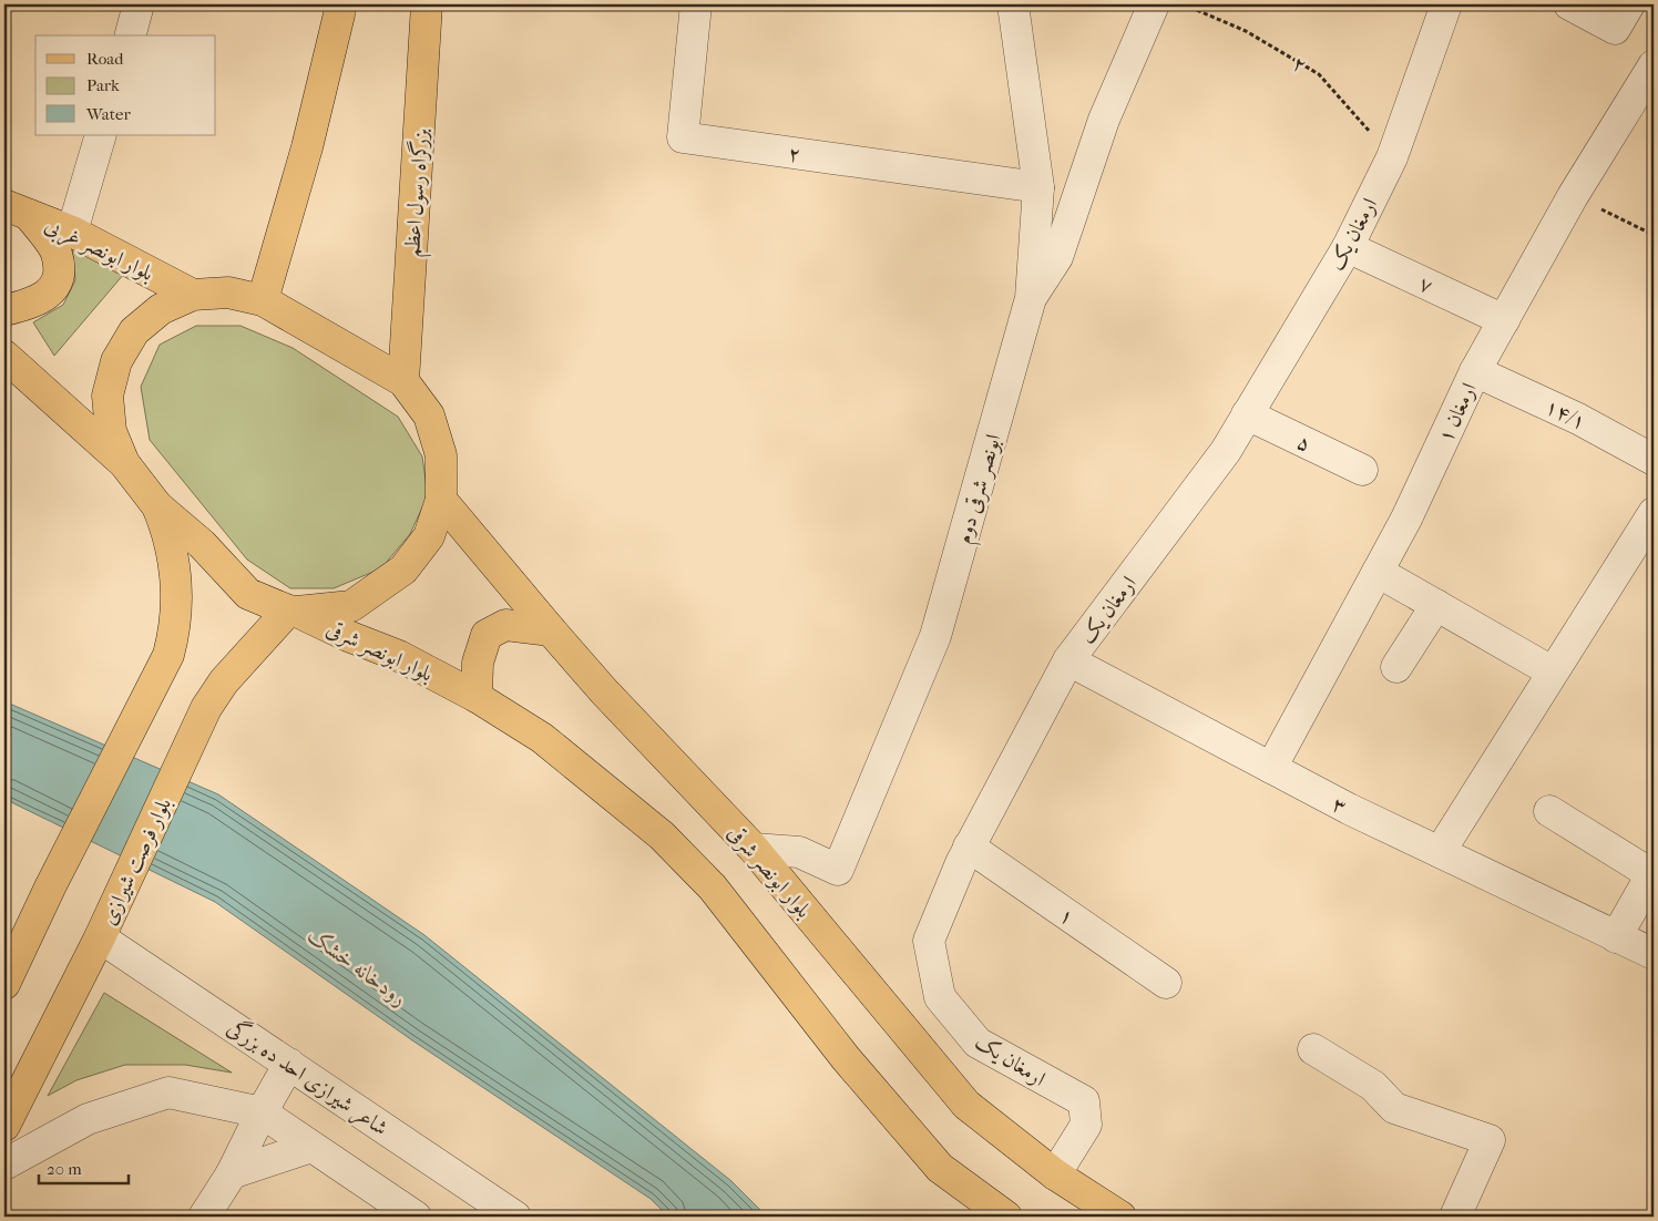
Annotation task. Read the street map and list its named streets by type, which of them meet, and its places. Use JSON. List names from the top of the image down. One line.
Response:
{"streets":{"main road":["بزرگراه رسول اعظم","بلوار ابونصر غربی","بلوار ابونصر شرقی","بلوار فرصت شیرازی"],"street":["۲","ارمغان یک","۷","ارمغان ۱","۱۴/۱","۵","ابونصر شرقی دوم","۳","۱","شاعر شیرازی احد ده بزرگی"]},"crossings":[["۲","ارمغان یک"],["۲","ابونصر شرقی دوم"],["ارمغان یک","۷"],["ارمغان یک","۵"],["ارمغان یک","بلوار ابونصر شرقی"],["ارمغان یک","۳"],["ارمغان یک","۱"],["۷","ارمغان ۱"],["ارمغان ۱","۱۴/۱"],["ارمغان ۱","۳"],["ابونصر شرقی دوم","بلوار ابونصر شرقی"],["بلوار ابونصر شرقی","بلوار فرصت شیرازی"],["بلوار فرصت شیرازی","شاعر شیرازی احد ده بزرگی"]],"water":["رودخانه خشک"],"legend":["Road","Park","Water"],"scale_bar":"20 m"}
